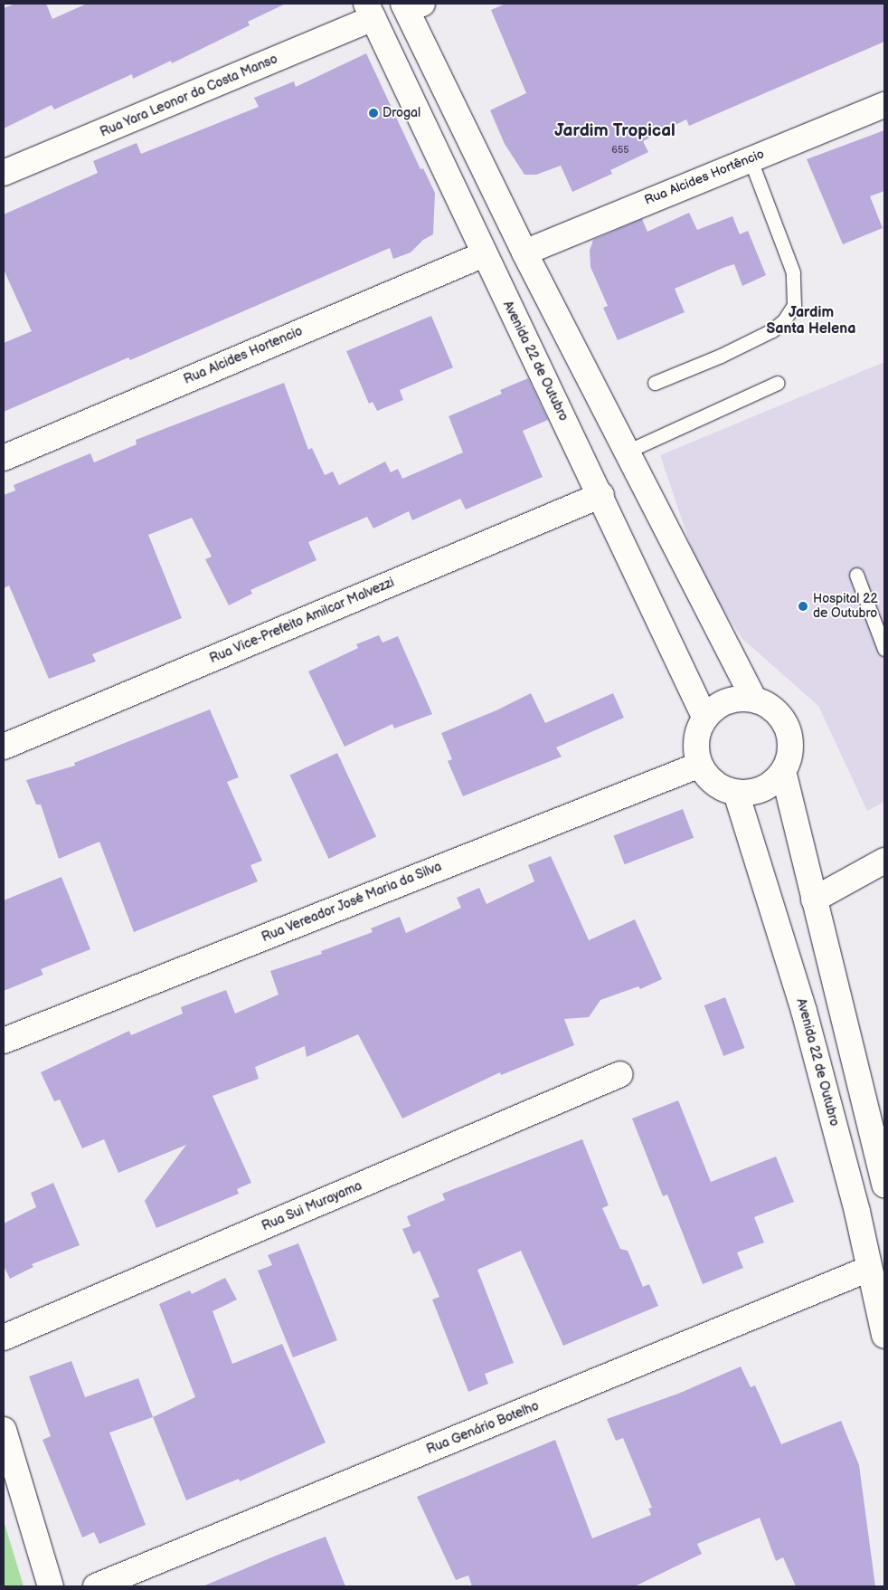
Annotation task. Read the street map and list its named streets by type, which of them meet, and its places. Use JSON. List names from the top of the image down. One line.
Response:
{"streets":{"street":["Rua Yara Leonor da Costa Manso","Rua Alcides Hortêncio","Rua Alcides Hortencio","Avenida 22 de Outubro","Rua Vice-Prefeito Amilcar Malvezzi","Rua Vereador José Maria da Silva","Rua Sui Murayama","Rua Genário Botelho"]},"crossings":[["Rua Yara Leonor da Costa Manso","Avenida 22 de Outubro"],["Rua Alcides Hortencio","Avenida 22 de Outubro"],["Avenida 22 de Outubro","Rua Vice-Prefeito Amilcar Malvezzi"],["Avenida 22 de Outubro","Rua Vereador José Maria da Silva"],["Avenida 22 de Outubro","Rua Genário Botelho"]],"districts":["Jardim Tropical","Jardim Santa Helena"],"places":["Drogal","Hospital 22 de Outubro"],"house_numbers":["655"]}
